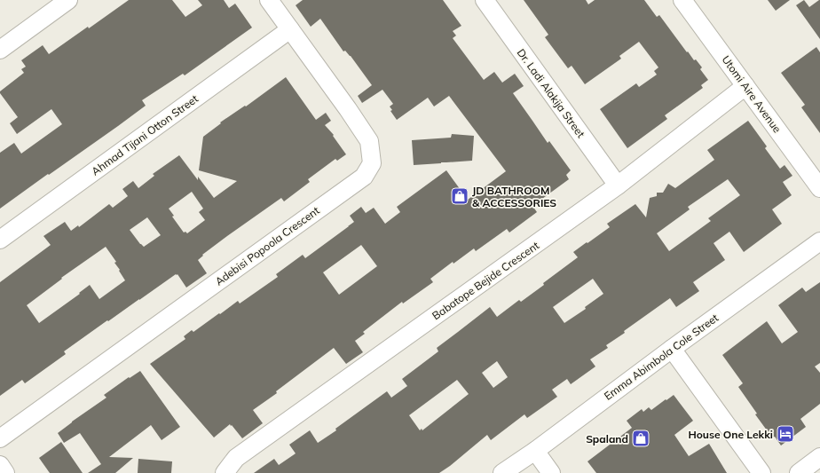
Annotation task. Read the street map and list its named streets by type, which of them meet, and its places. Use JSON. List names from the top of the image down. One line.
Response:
{"streets":{"street":["Dr. Ladi Alakija Street","Utomi Aire Avenue","Ahmad Tijani Otton Street","Adebisi Popoola Crescent","Babatope Bejide Crescent","Emma Abimbola Cole Street"]},"crossings":[["Dr. Ladi Alakija Street","Babatope Bejide Crescent"],["Utomi Aire Avenue","Babatope Bejide Crescent"],["Ahmad Tijani Otton Street","Adebisi Popoola Crescent"]],"places":{"shop":["JD BATHROOM & ACCESSORIES","Spaland"],"hotel":["House One Lekki"]}}
